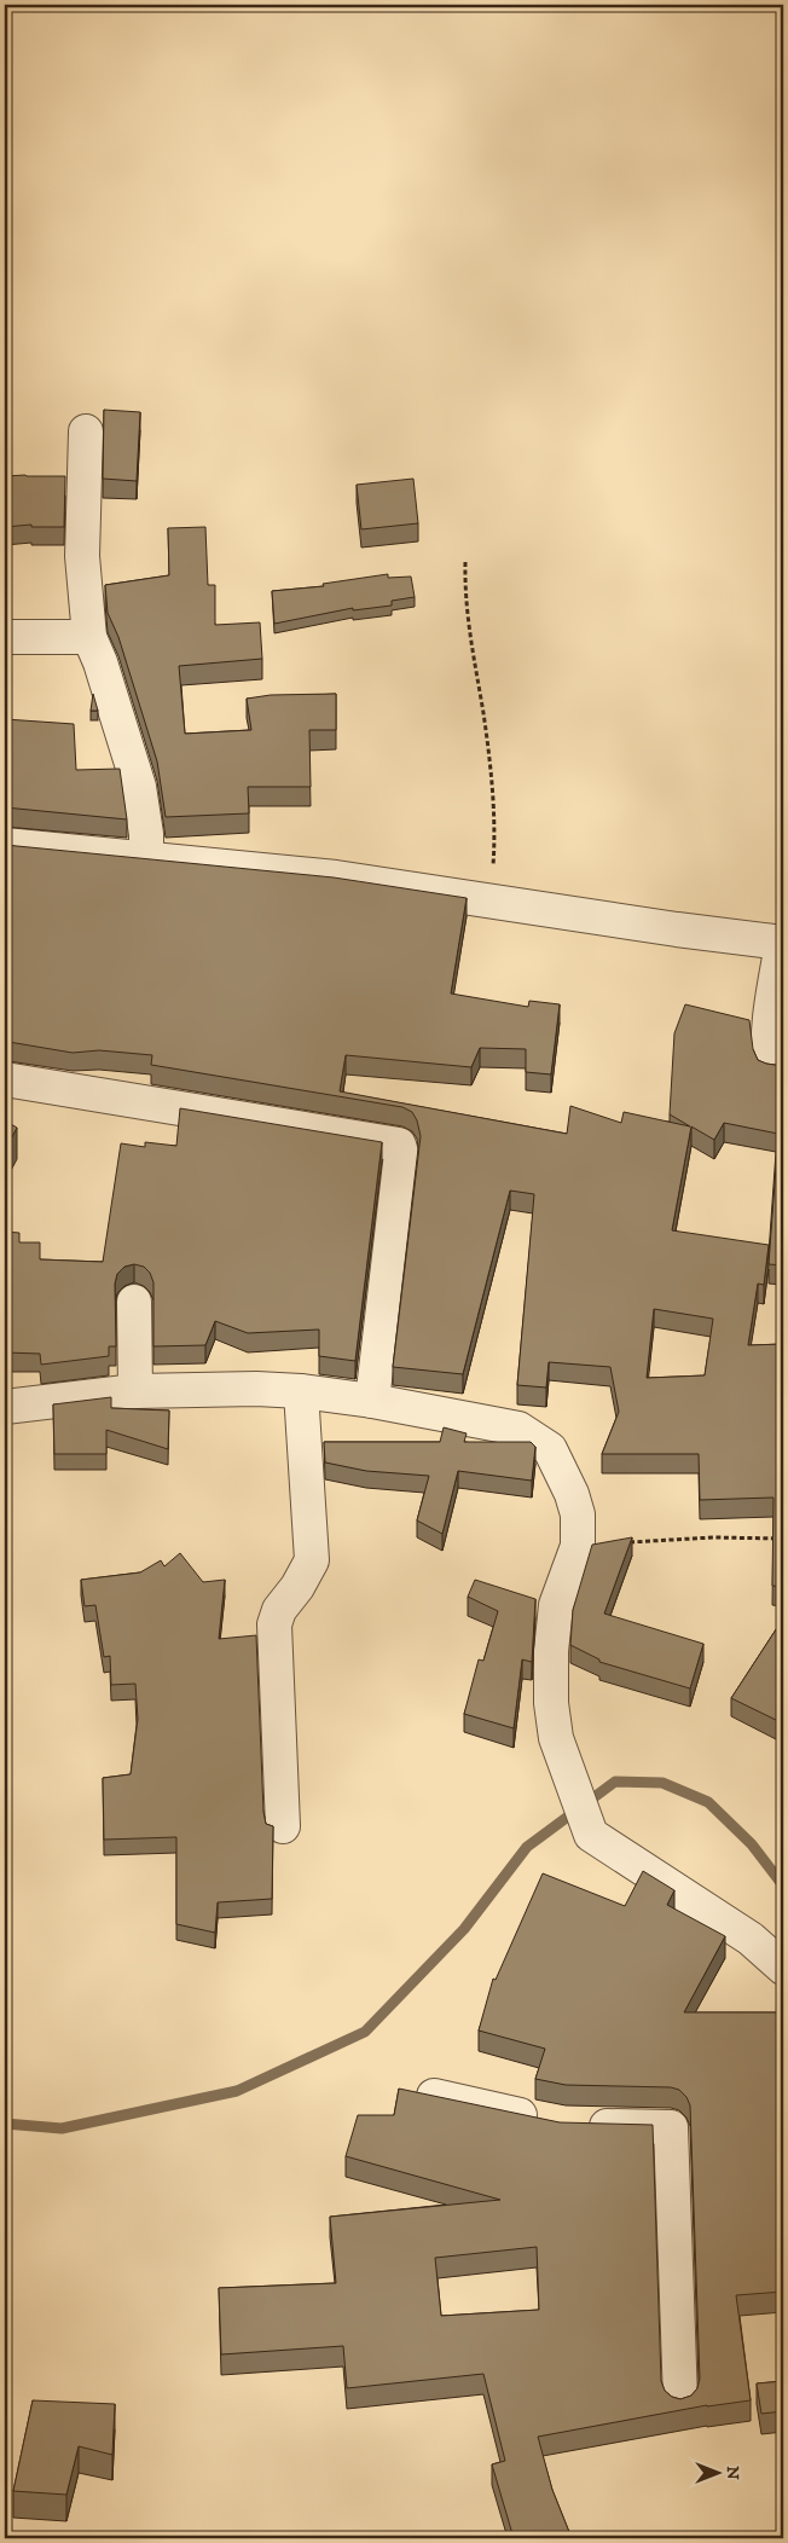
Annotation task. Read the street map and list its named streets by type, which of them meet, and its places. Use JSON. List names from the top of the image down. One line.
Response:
{"north":"right"}
